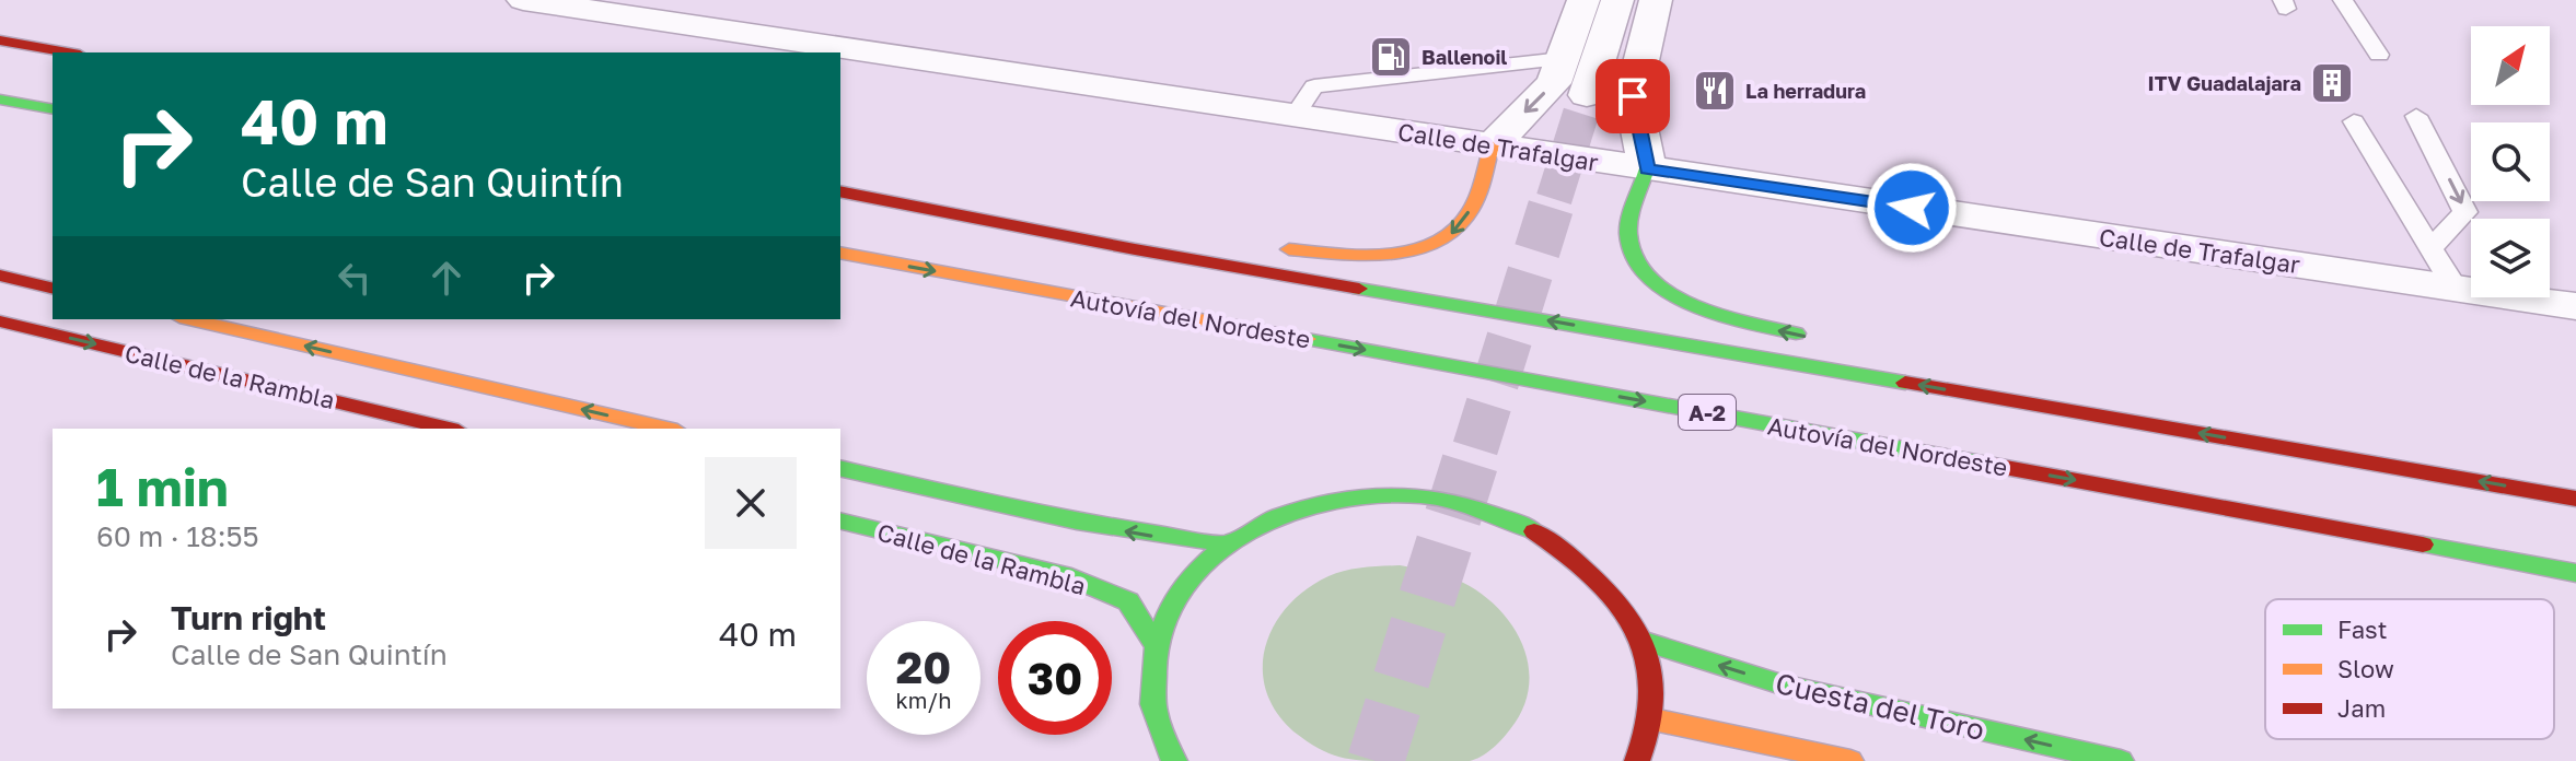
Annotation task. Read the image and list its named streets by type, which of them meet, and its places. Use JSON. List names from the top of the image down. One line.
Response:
{"streets":{"main road":["Autovía del Nordeste","Calle de la Rambla","A-2","Cuesta del Toro"],"street":["Calle de Trafalgar"]},"places":{"fuel station":["Ballenoil"],"building":["ITV Guadalajara"],"restaurant":["La herradura"]},"legend":["Fast","Slow","Jam"],"north":"top right","page":{"turn":["40 m","Calle de San Quintín"],"heading":["1 min","60 m · 18:55"],"list":[{"name":"Turn right","note":"Calle de San Quintín","value":"40 m"}],"speed":"20 km/h","limit":"30"}}
